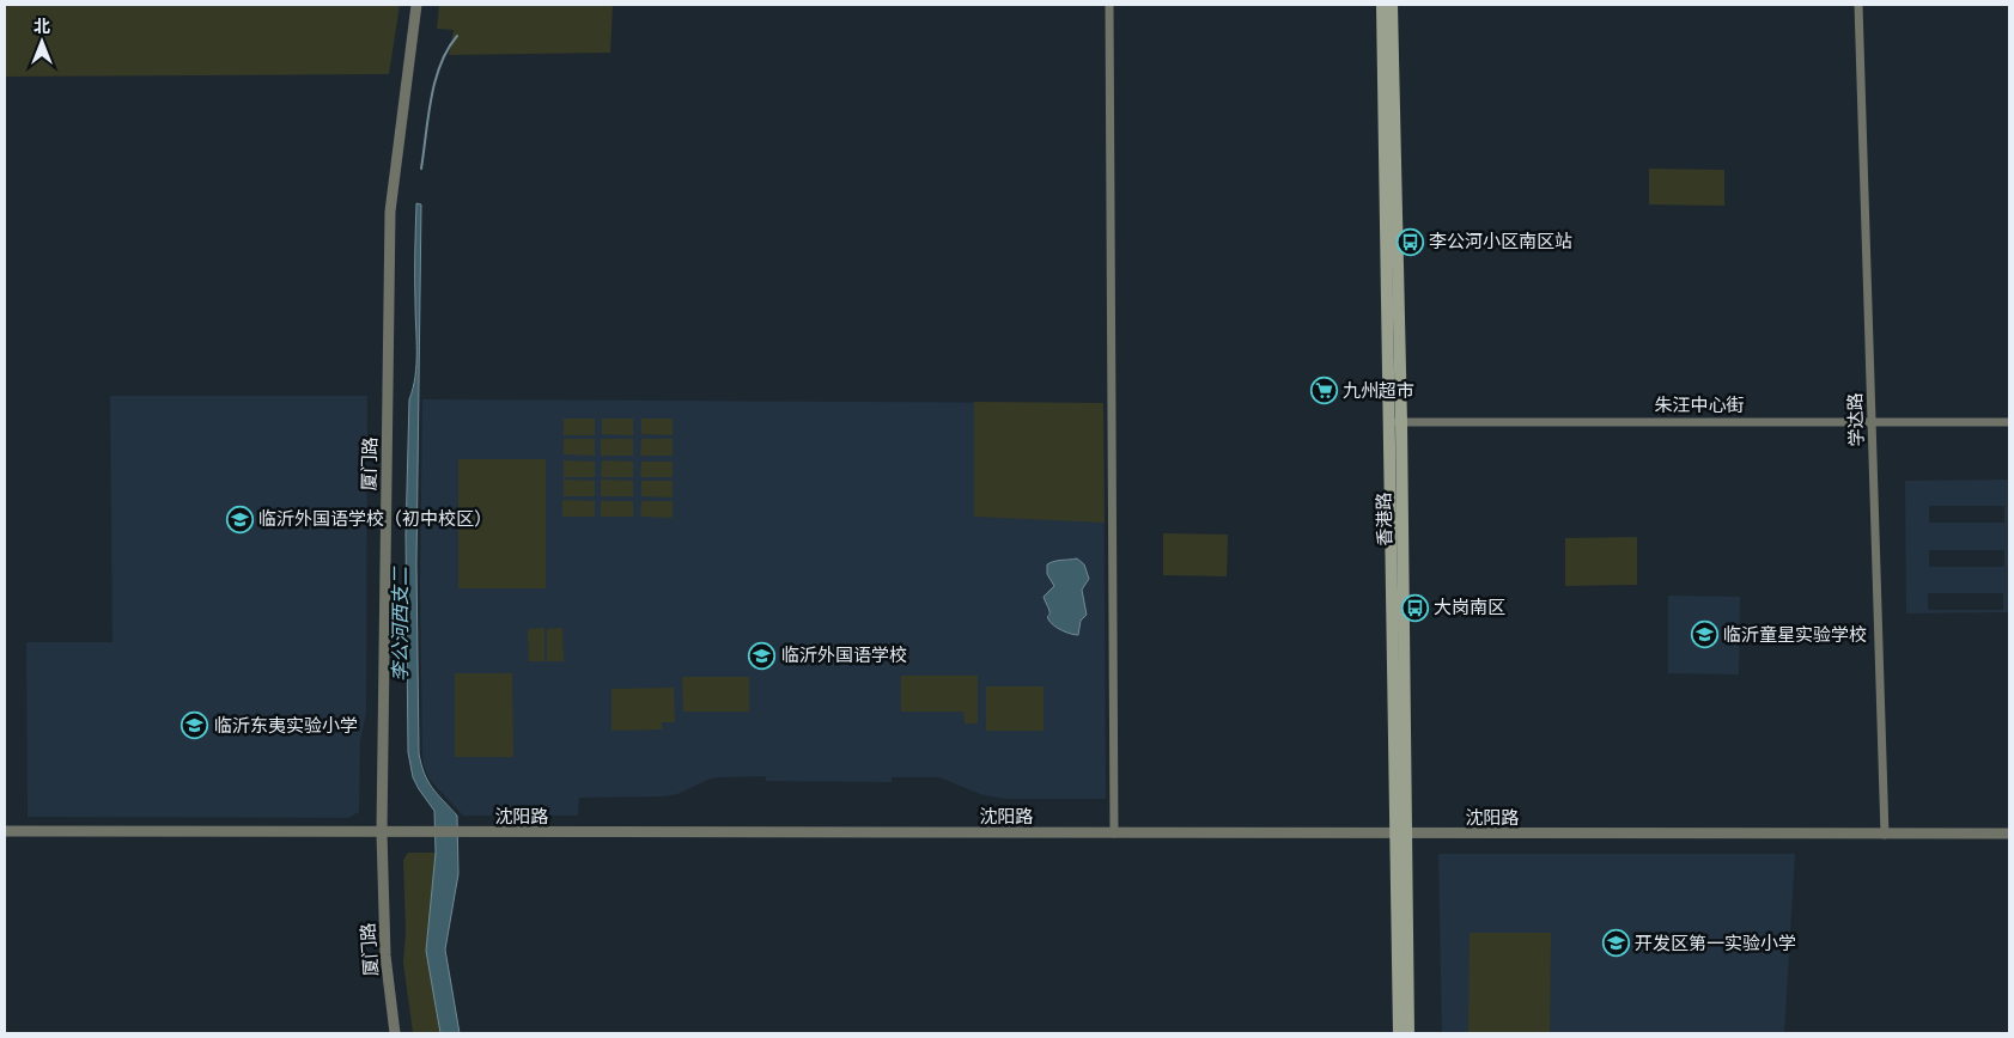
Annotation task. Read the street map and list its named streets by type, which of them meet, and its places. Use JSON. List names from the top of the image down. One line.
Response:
{"streets":{"main road":["香港路"],"street":["朱汪中心街","学达路","厦门路","沈阳路"]},"crossings":[["朱汪中心街","学达路"],["朱汪中心街","香港路"],["学达路","沈阳路"],["厦门路","沈阳路"],["香港路","沈阳路"]],"water":["李公河西支二"],"places":{"bus stop":["李公河小区南区站","大岗南区"],"supermarket":["九州超市"],"school or university":["临沂外国语学校（初中校区）","临沂童星实验学校","临沂外国语学校","临沂东夷实验小学","开发区第一实验小学"]},"north":"top"}
